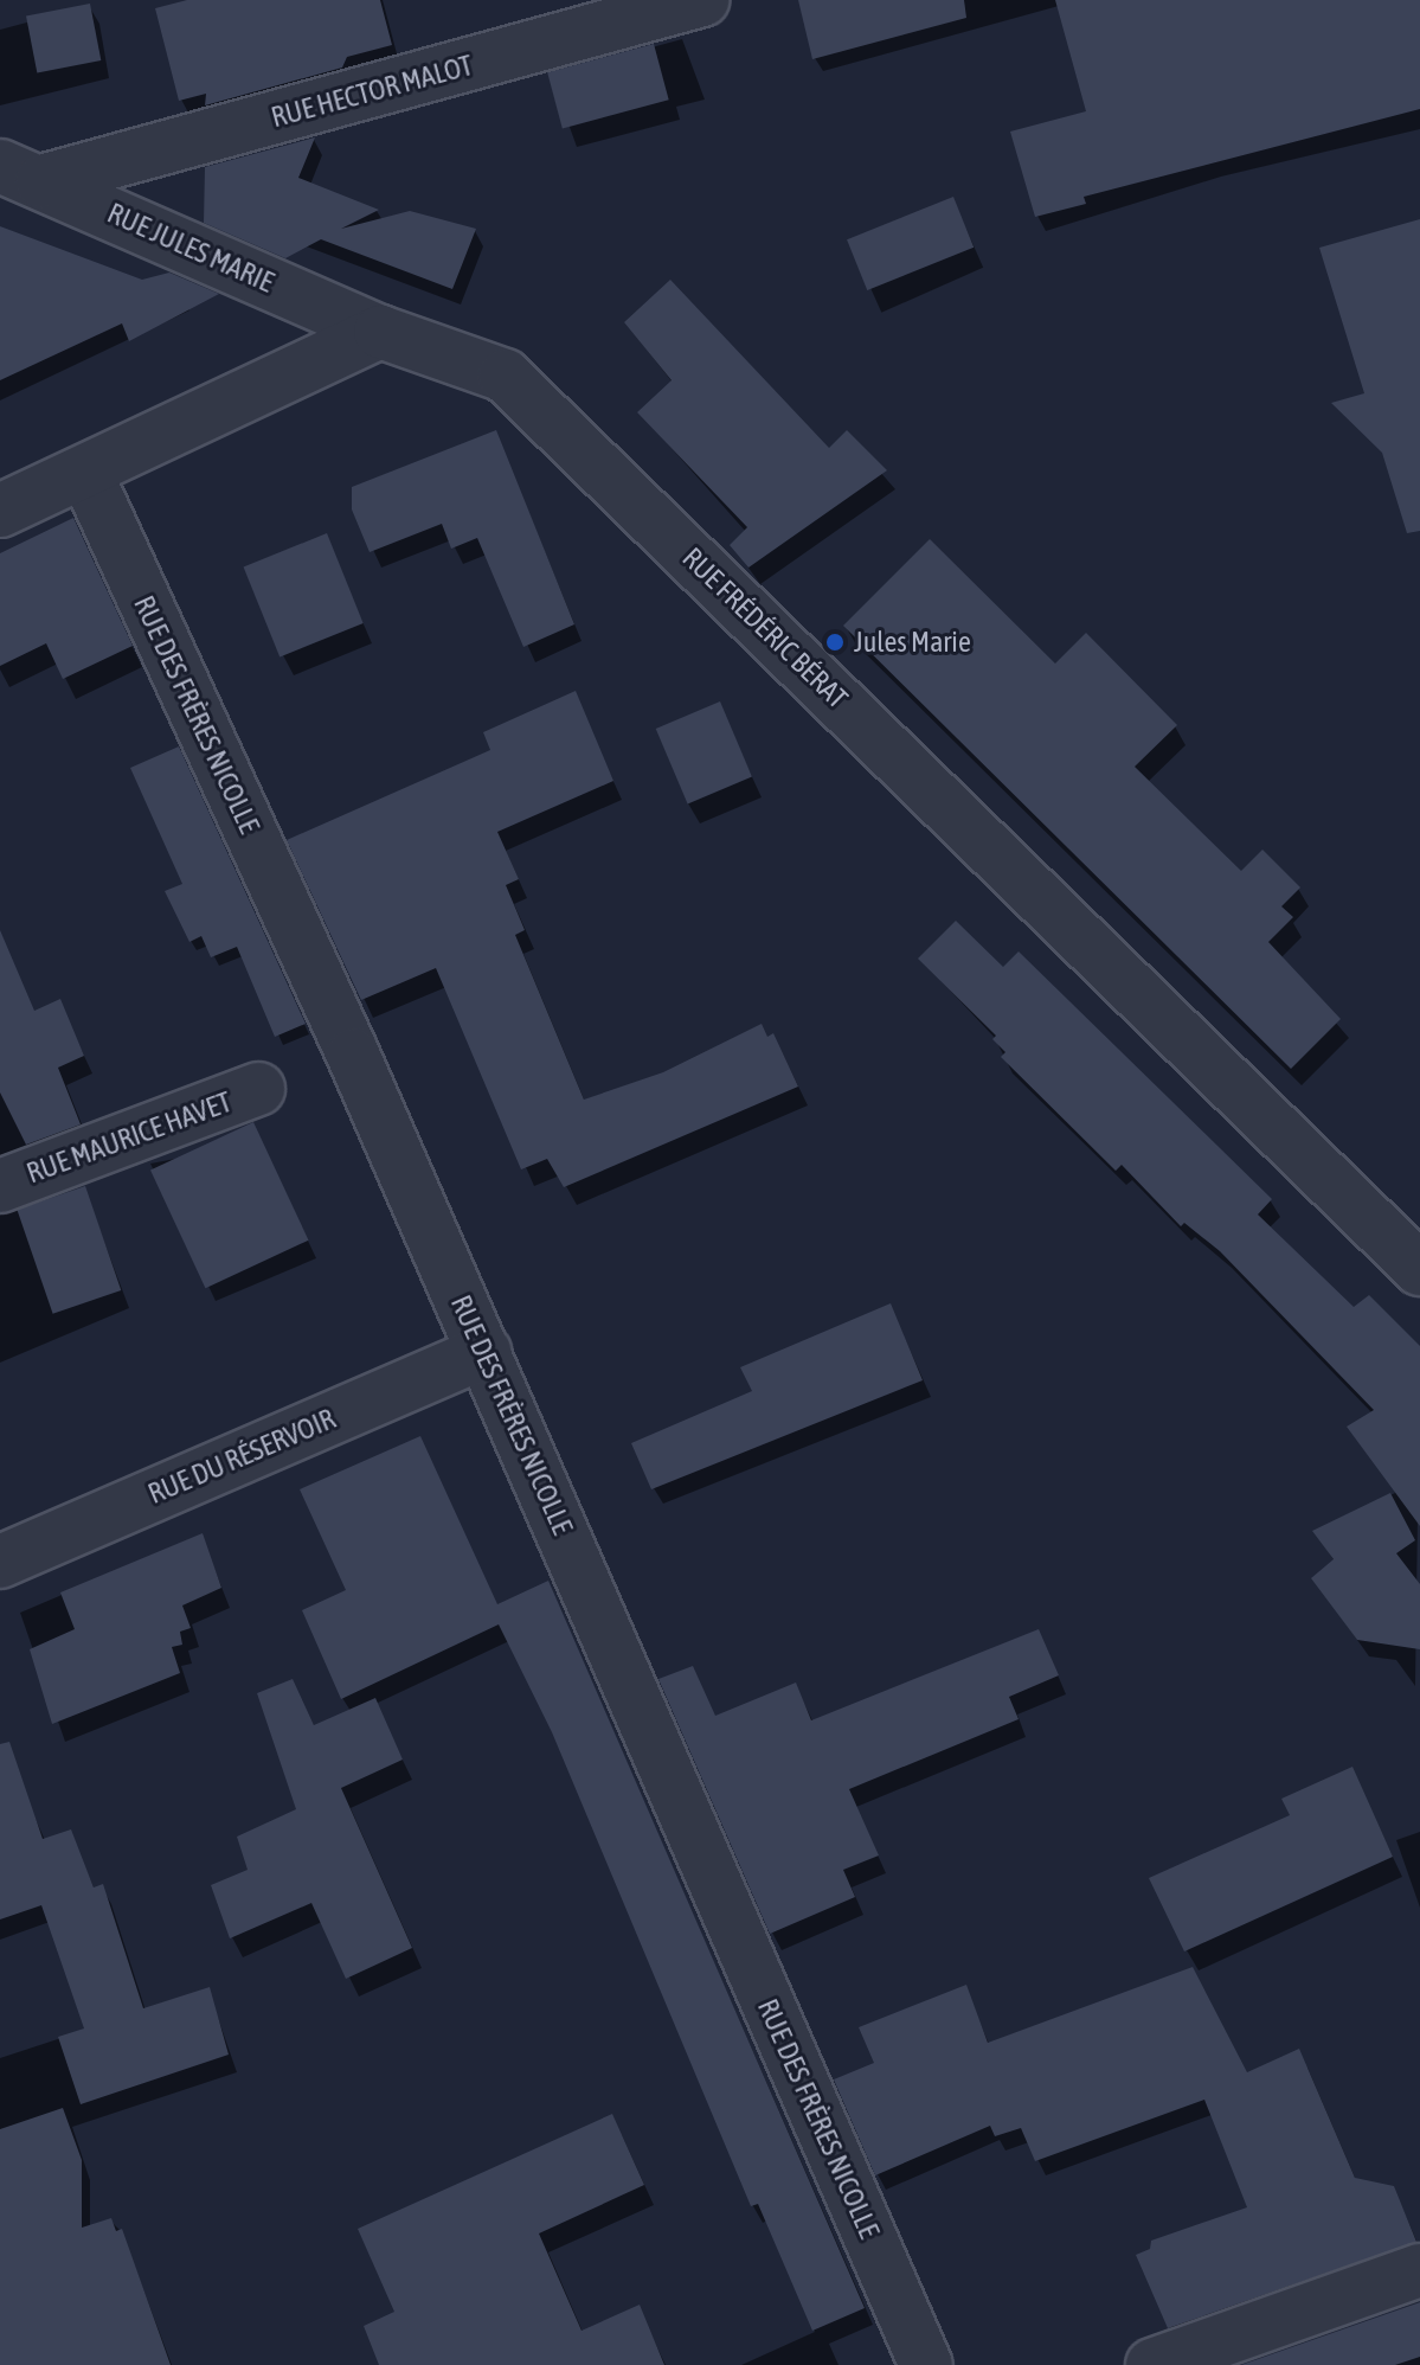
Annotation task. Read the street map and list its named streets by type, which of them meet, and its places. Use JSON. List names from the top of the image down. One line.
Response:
{"streets":{"street":["RUE HECTOR MALOT","RUE JULES MARIE","RUE FRÉDÉRIC BÉRAT","RUE DES FRÈRES NICOLLE","RUE MAURICE HAVET","RUE DU RÉSERVOIR"]},"crossings":[["RUE HECTOR MALOT","RUE JULES MARIE"],["RUE JULES MARIE","RUE FRÉDÉRIC BÉRAT"],["RUE DES FRÈRES NICOLLE","RUE DU RÉSERVOIR"]],"places":["Jules Marie"]}
